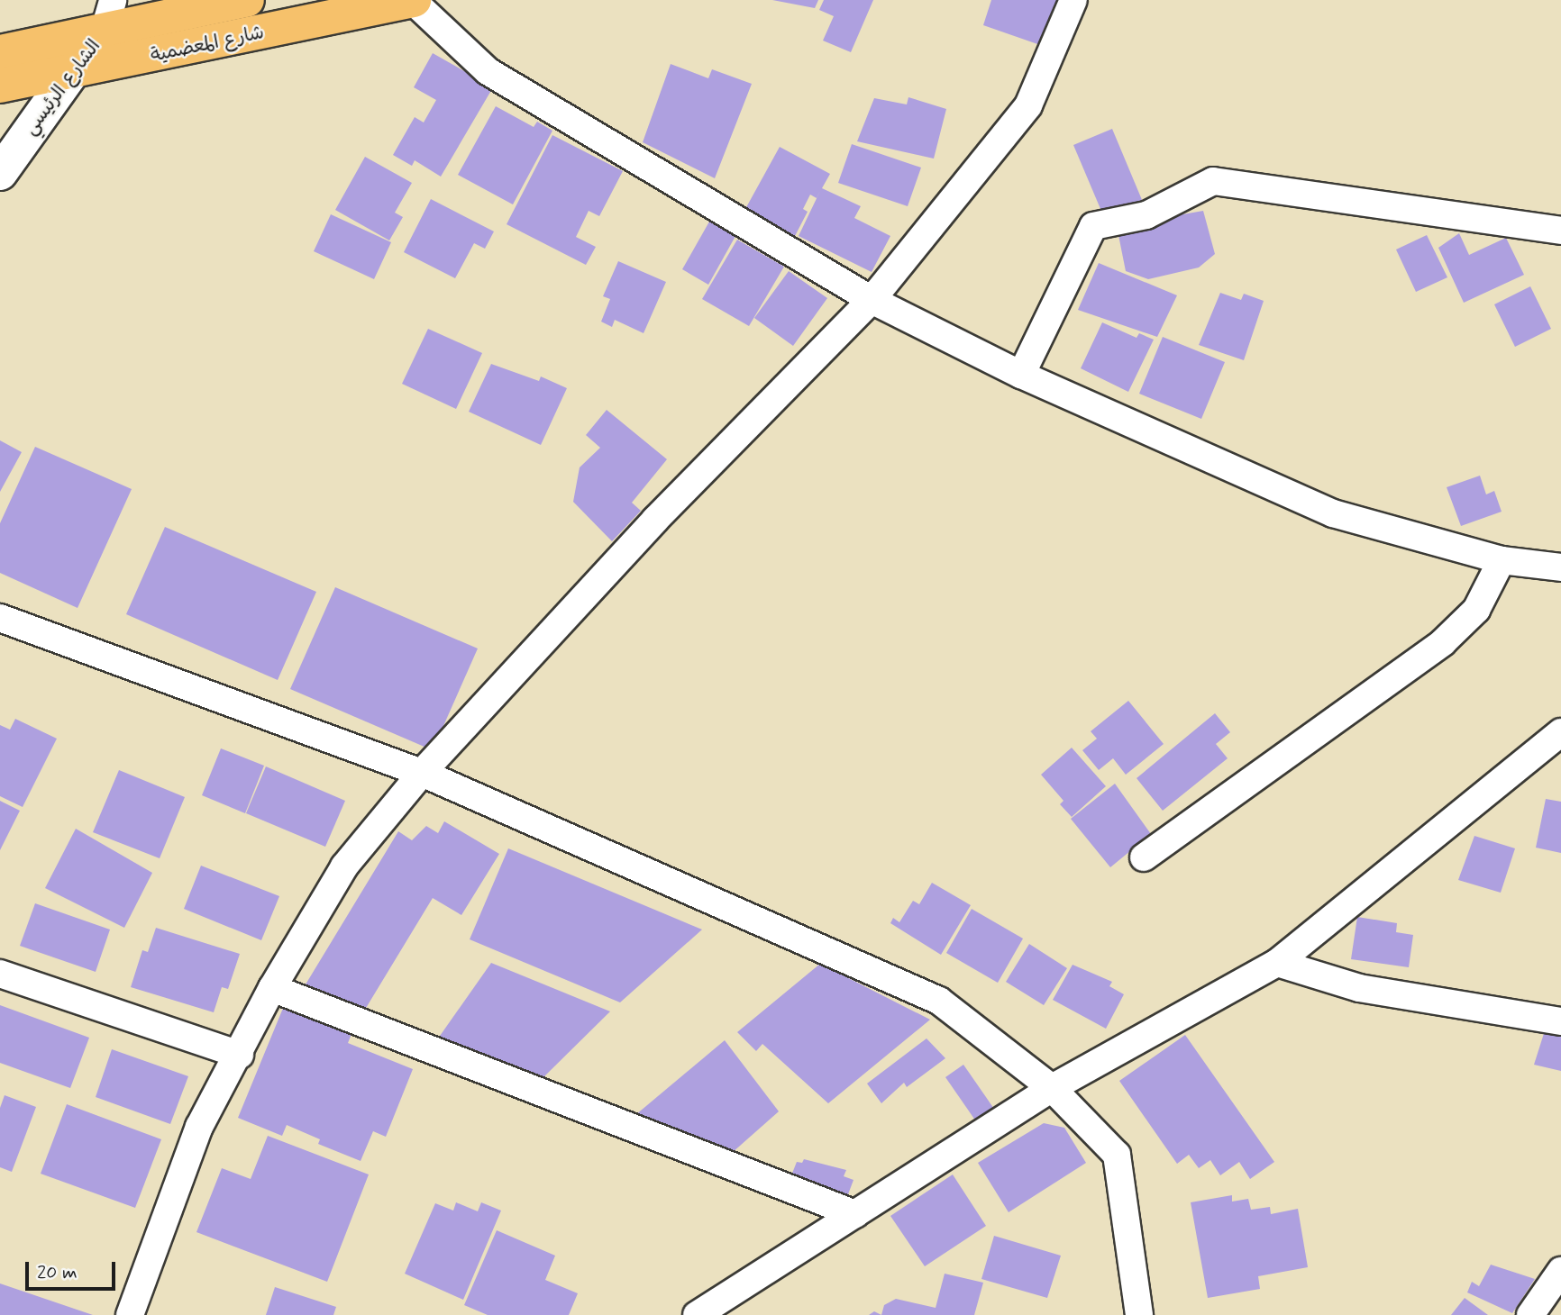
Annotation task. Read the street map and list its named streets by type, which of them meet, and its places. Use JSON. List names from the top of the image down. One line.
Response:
{"streets":{"main road":["شارع المعضمية"],"street":["الشارع الرئيسي"]},"crossings":[["شارع المعضمية","الشارع الرئيسي"]],"scale_bar":"20 m"}
